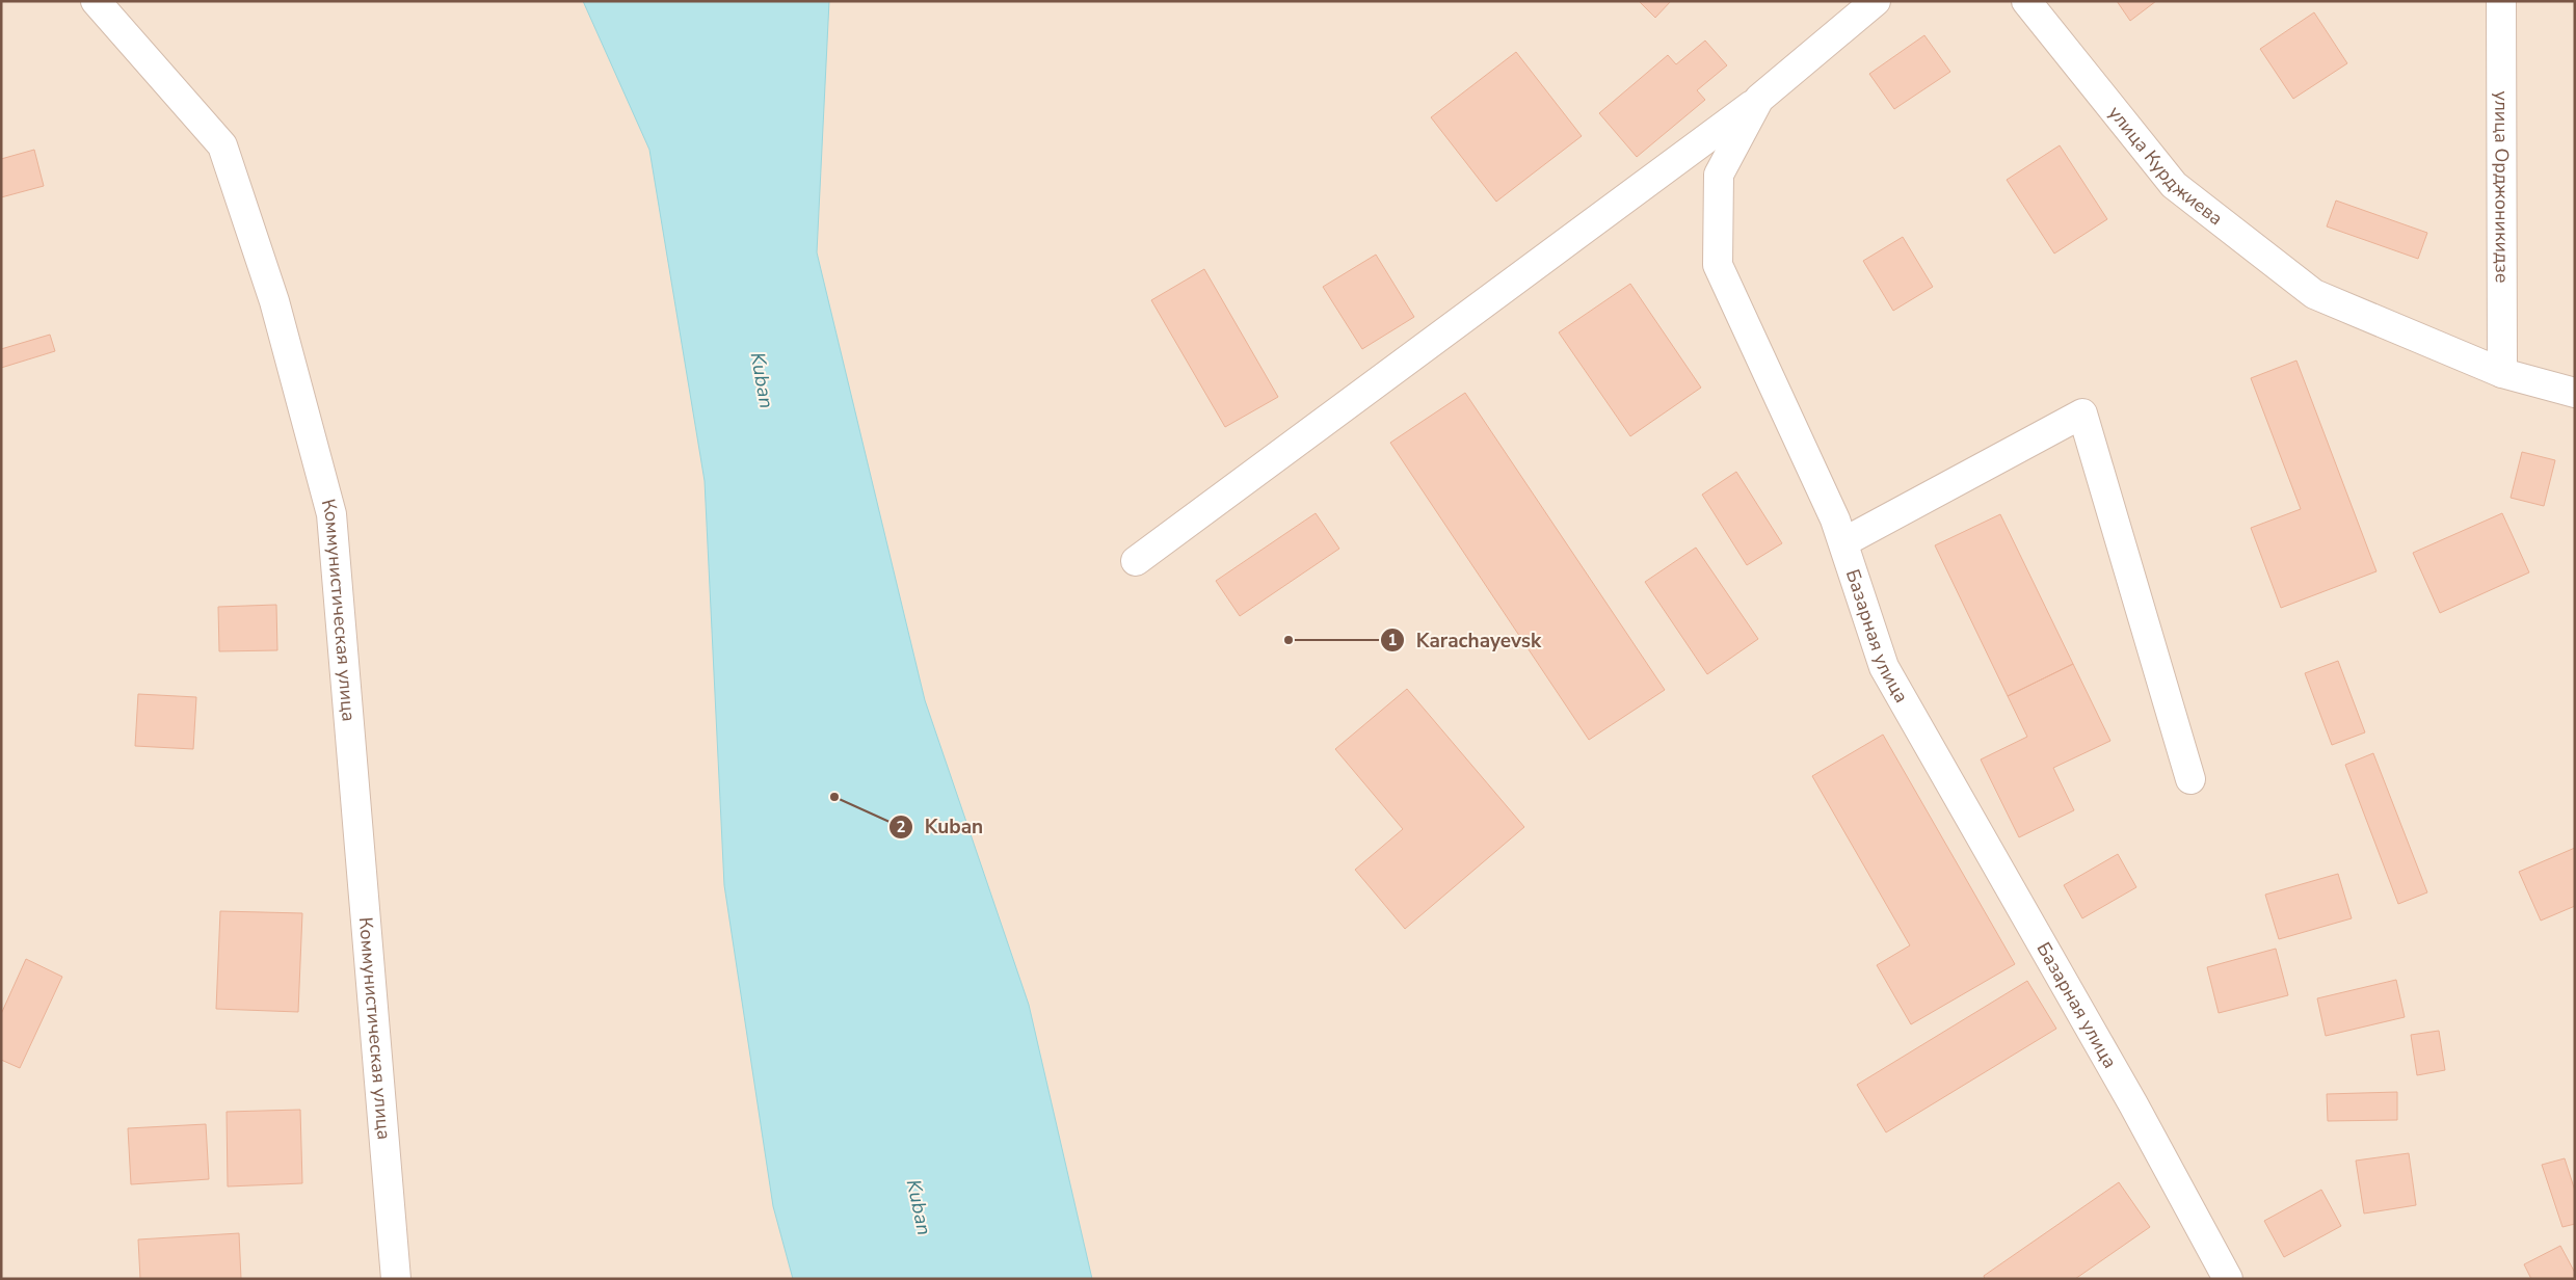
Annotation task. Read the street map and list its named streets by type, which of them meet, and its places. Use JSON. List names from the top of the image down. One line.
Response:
{"streets":{"street":["улица Курджиева","улица Орджоникидзе","Коммунистическая улица","Базарная улица"]},"crossings":[["улица Курджиева","улица Орджоникидзе"]],"water":["Kuban"],"places":["Karachayevsk","Kuban"]}
